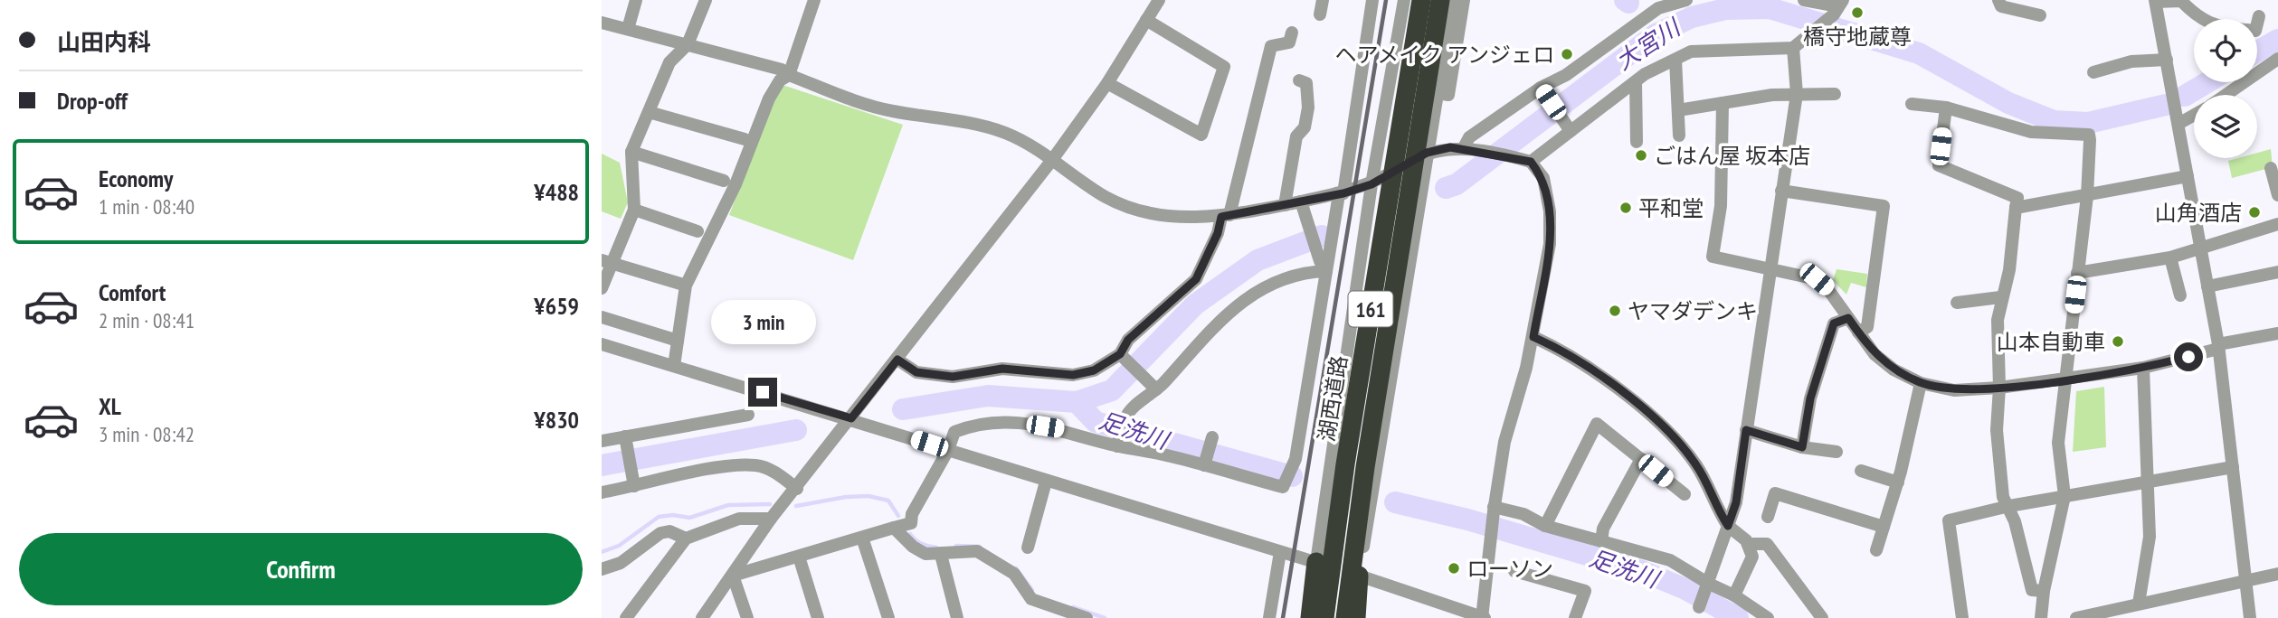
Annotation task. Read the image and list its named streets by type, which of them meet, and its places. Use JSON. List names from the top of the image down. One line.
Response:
{"streets":{"highway":["161","湖西道路"]},"water":["大宮川","足洗川"],"places":["橋守地蔵尊","ヘアメイク アンジェロ","ごはん屋 坂本店","平和堂","山角酒店","ヤマダデンキ","山本自動車","ローソン"],"page":{"banner":["山田内科","Drop-off"],"list":[{"name":"Economy","note":"1 min · 08:40","value":"¥488"},{"name":"Comfort","note":"2 min · 08:41","value":"¥659"},{"name":"XL","note":"3 min · 08:42","value":"¥830"}],"bubble":"3 min","buttons":"Confirm"}}
